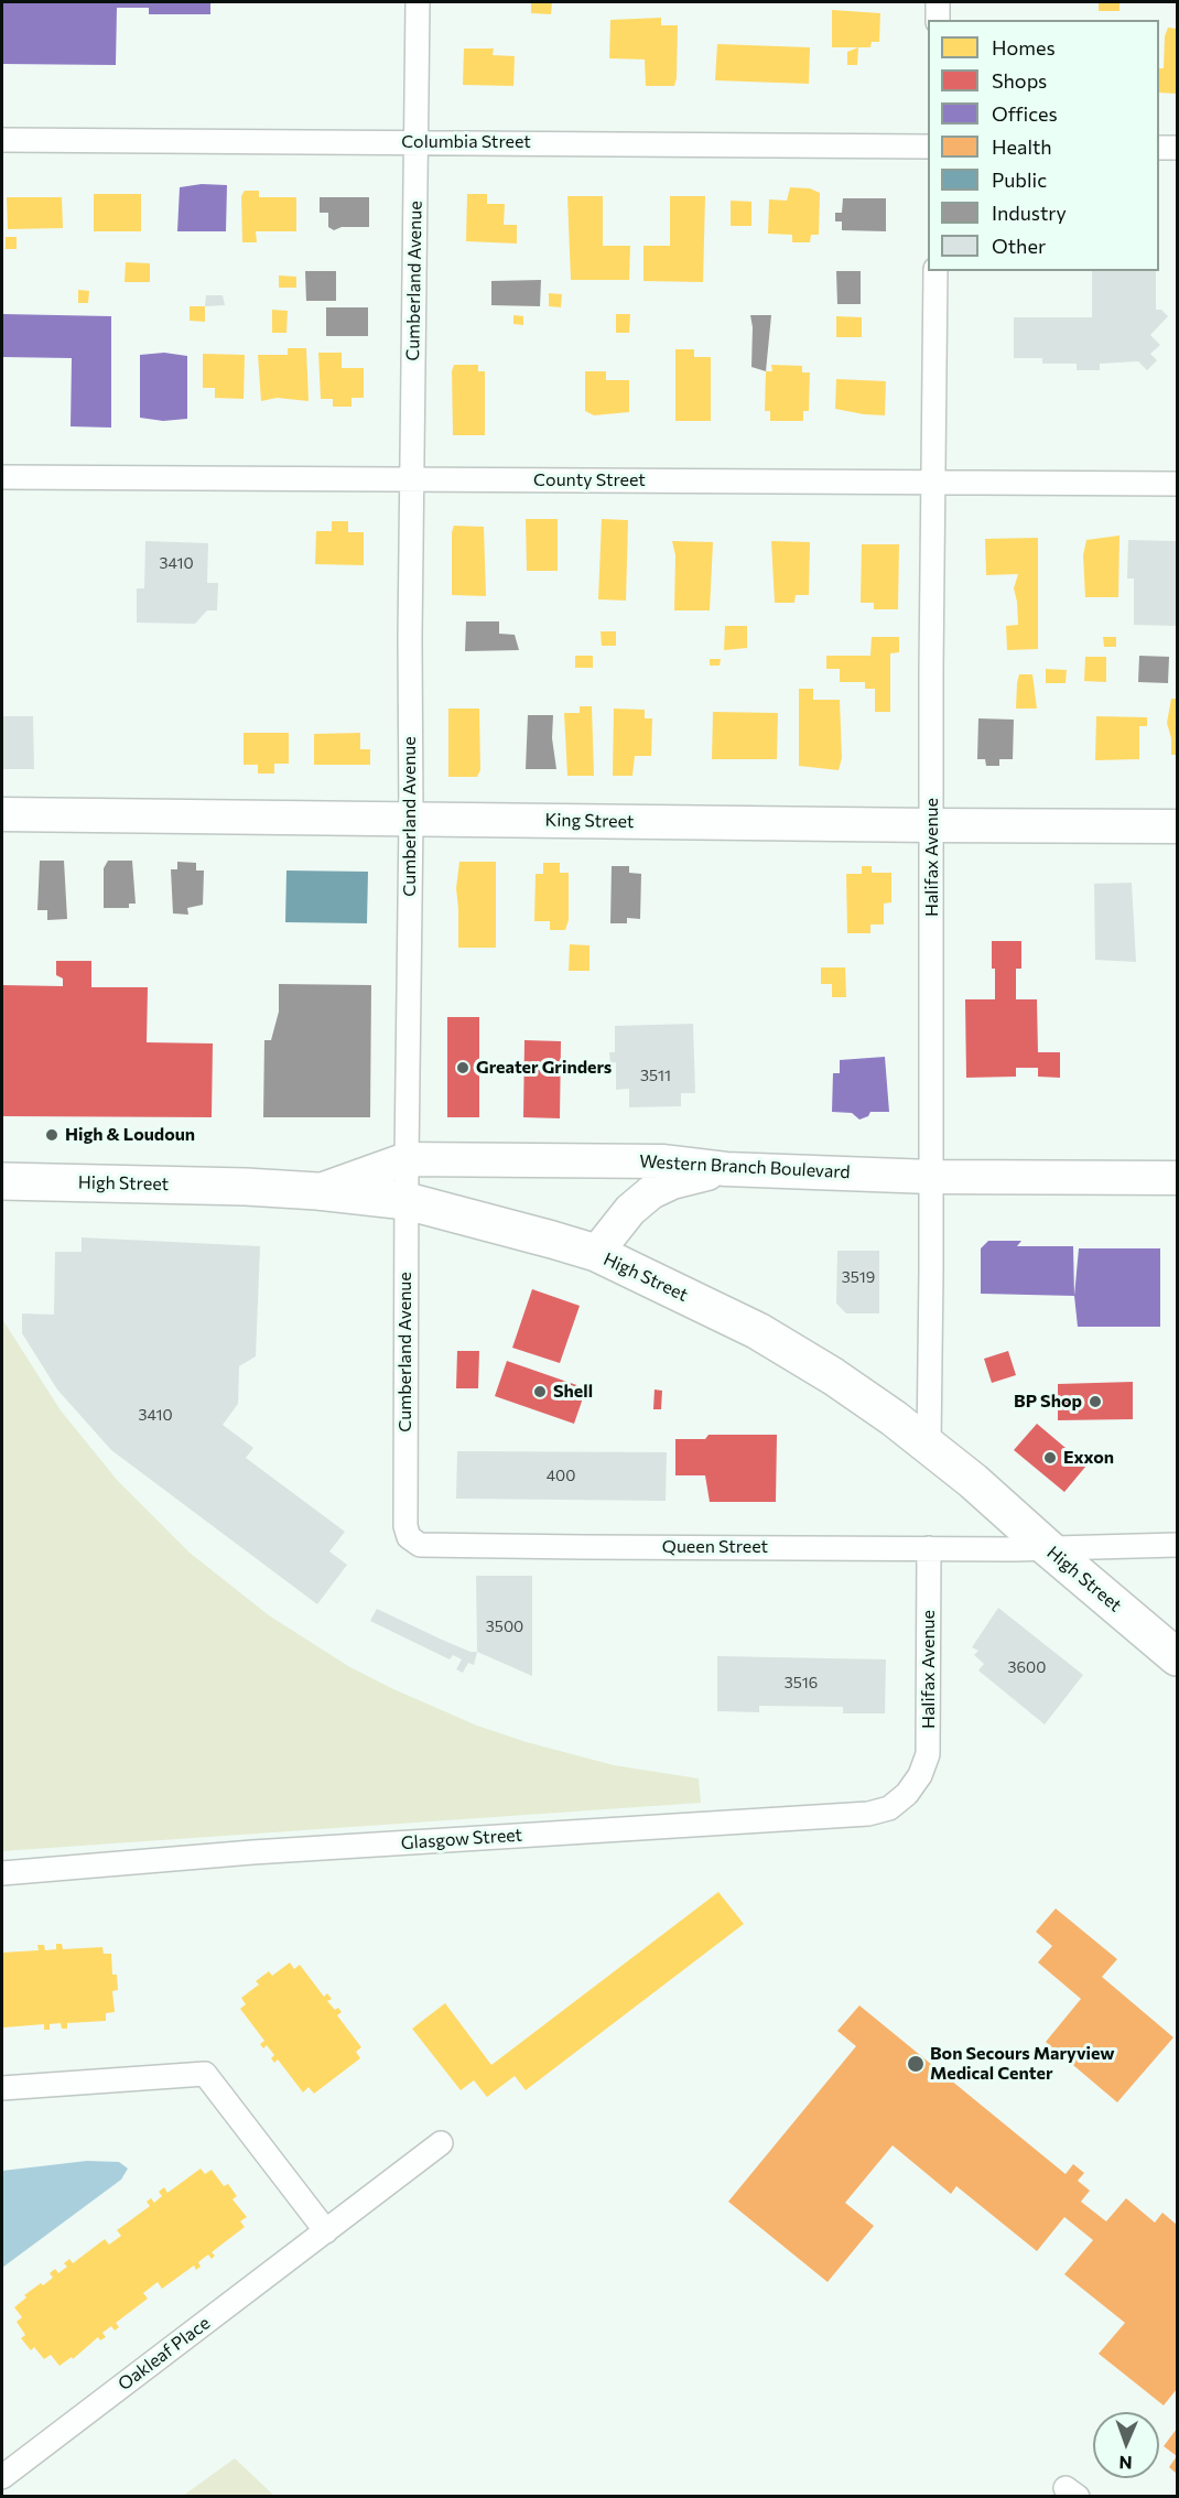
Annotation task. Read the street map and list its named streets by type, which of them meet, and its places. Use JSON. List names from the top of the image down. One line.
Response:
{"streets":{"main road":["High Street"],"street":["Columbia Street","Cumberland Avenue","County Street","King Street","Halifax Avenue","Western Branch Boulevard","Queen Street","Glasgow Street","Oakleaf Place"]},"crossings":[["Columbia Street","Cumberland Avenue"],["Cumberland Avenue","County Street"],["Cumberland Avenue","King Street"],["Cumberland Avenue","Western Branch Boulevard"],["Cumberland Avenue","High Street"],["Cumberland Avenue","Queen Street"],["County Street","Halifax Avenue"],["King Street","Halifax Avenue"],["Halifax Avenue","Western Branch Boulevard"],["Halifax Avenue","High Street"],["Halifax Avenue","Queen Street"],["Halifax Avenue","Glasgow Street"],["Western Branch Boulevard","High Street"],["High Street","Queen Street"]],"places":["Greater Grinders","High & Loudoun","Shell","BP Shop","Exxon","Bon Secours Maryview Medical Center"],"house_numbers":["3410","3511","3519","3410","400","3500","3600","3516"],"legend":["Homes","Shops","Offices","Health","Public","Industry","Other"],"north":"bottom"}
